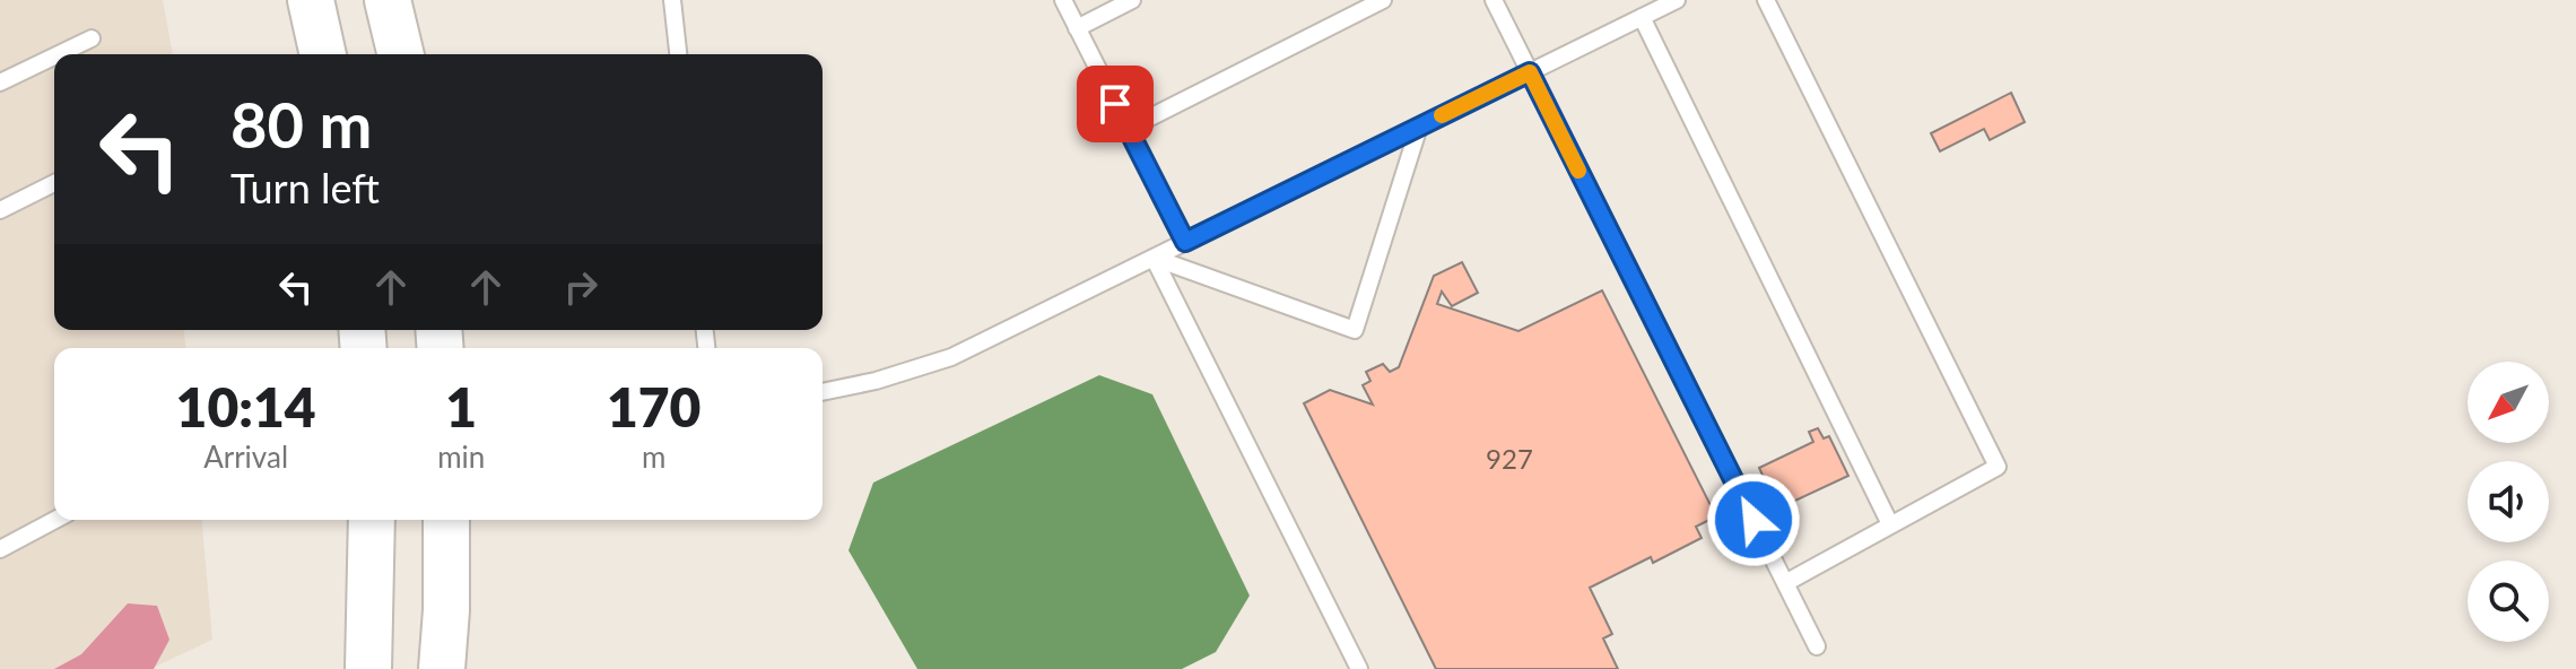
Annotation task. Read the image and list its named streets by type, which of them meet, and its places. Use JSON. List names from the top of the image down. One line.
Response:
{"house_numbers":["927"],"north":"bottom left","page":{"turn":["80 m","Turn left"],"eta":["10:14","Arrival","1","min","170","m"]}}
